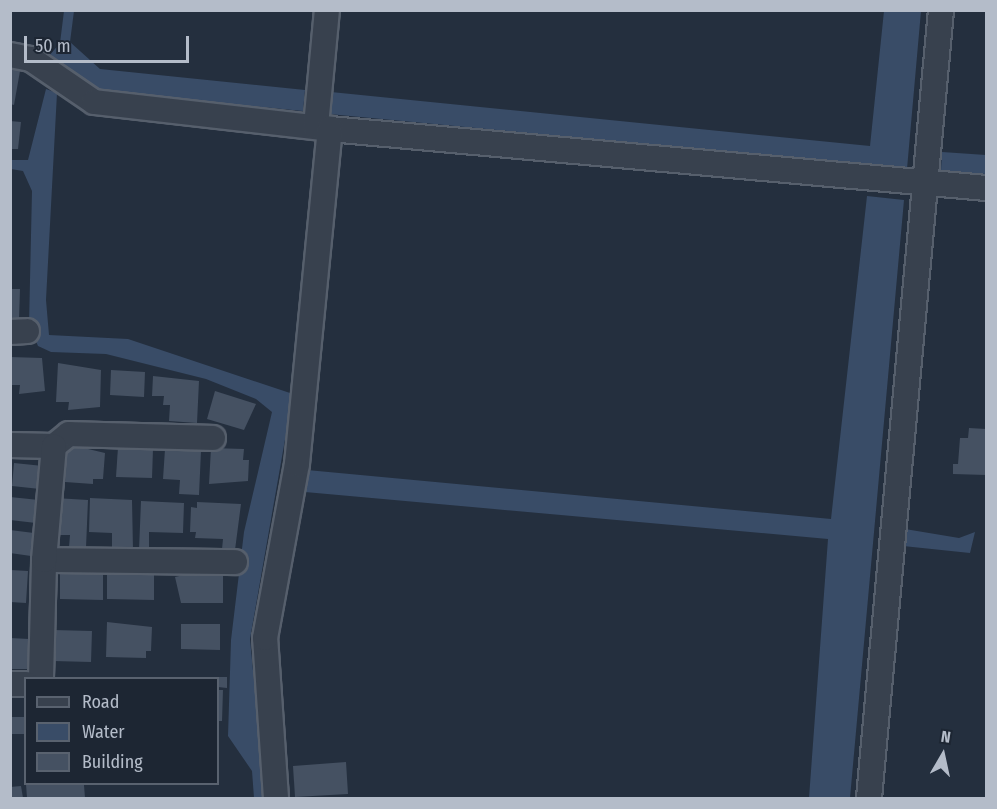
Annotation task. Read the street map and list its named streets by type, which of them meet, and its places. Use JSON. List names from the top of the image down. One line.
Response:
{"legend":["Road","Water","Building"],"scale_bar":"50 m","north":"top"}
